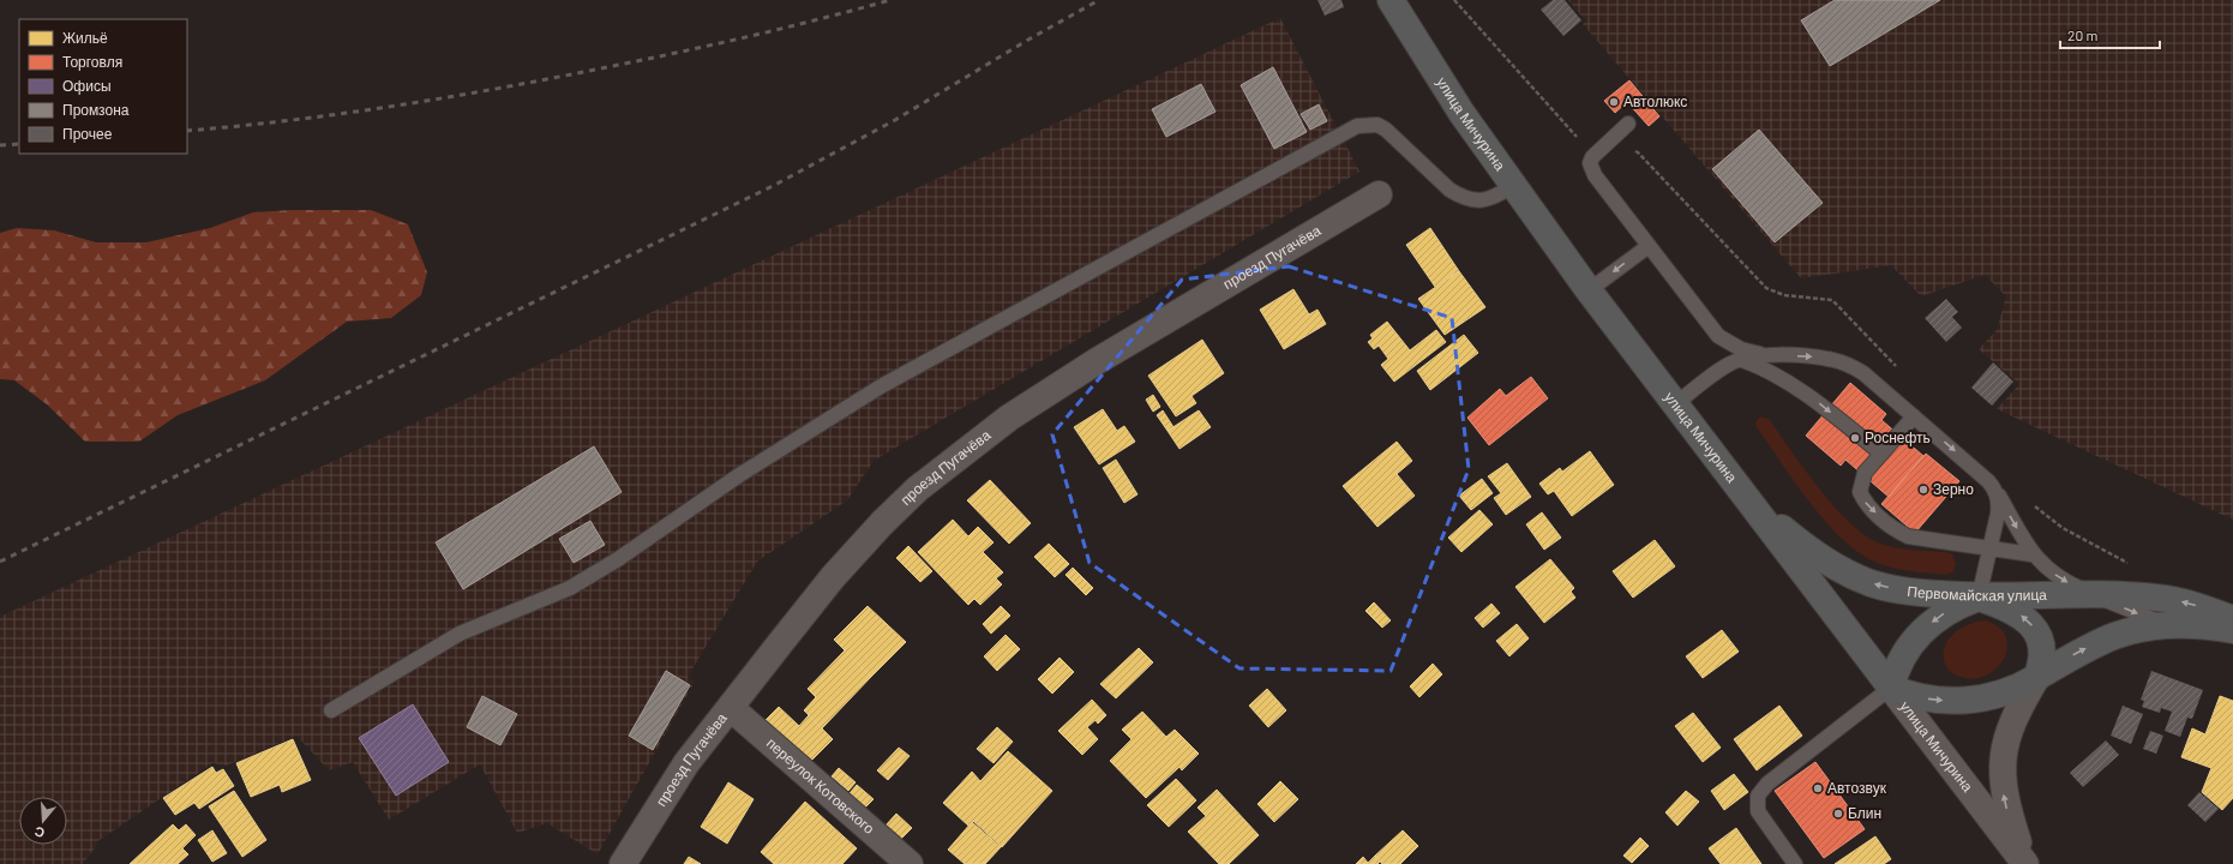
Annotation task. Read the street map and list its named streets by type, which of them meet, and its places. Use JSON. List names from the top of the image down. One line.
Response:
{"streets":{"main road":["улица Мичурина","Первомайская улица"],"street":["проезд Пугачёва","переулок Котовского"]},"crossings":[["улица Мичурина","Первомайская улица"],["проезд Пугачёва","переулок Котовского"]],"one_way":["Первомайская улица"],"places":["Автолюкс","Роснефть","Зерно","Автозвук","Блин"],"legend":["Жильё","Торговля","Офисы","Промзона","Прочее"],"scale_bar":"20 m","north":"bottom"}
